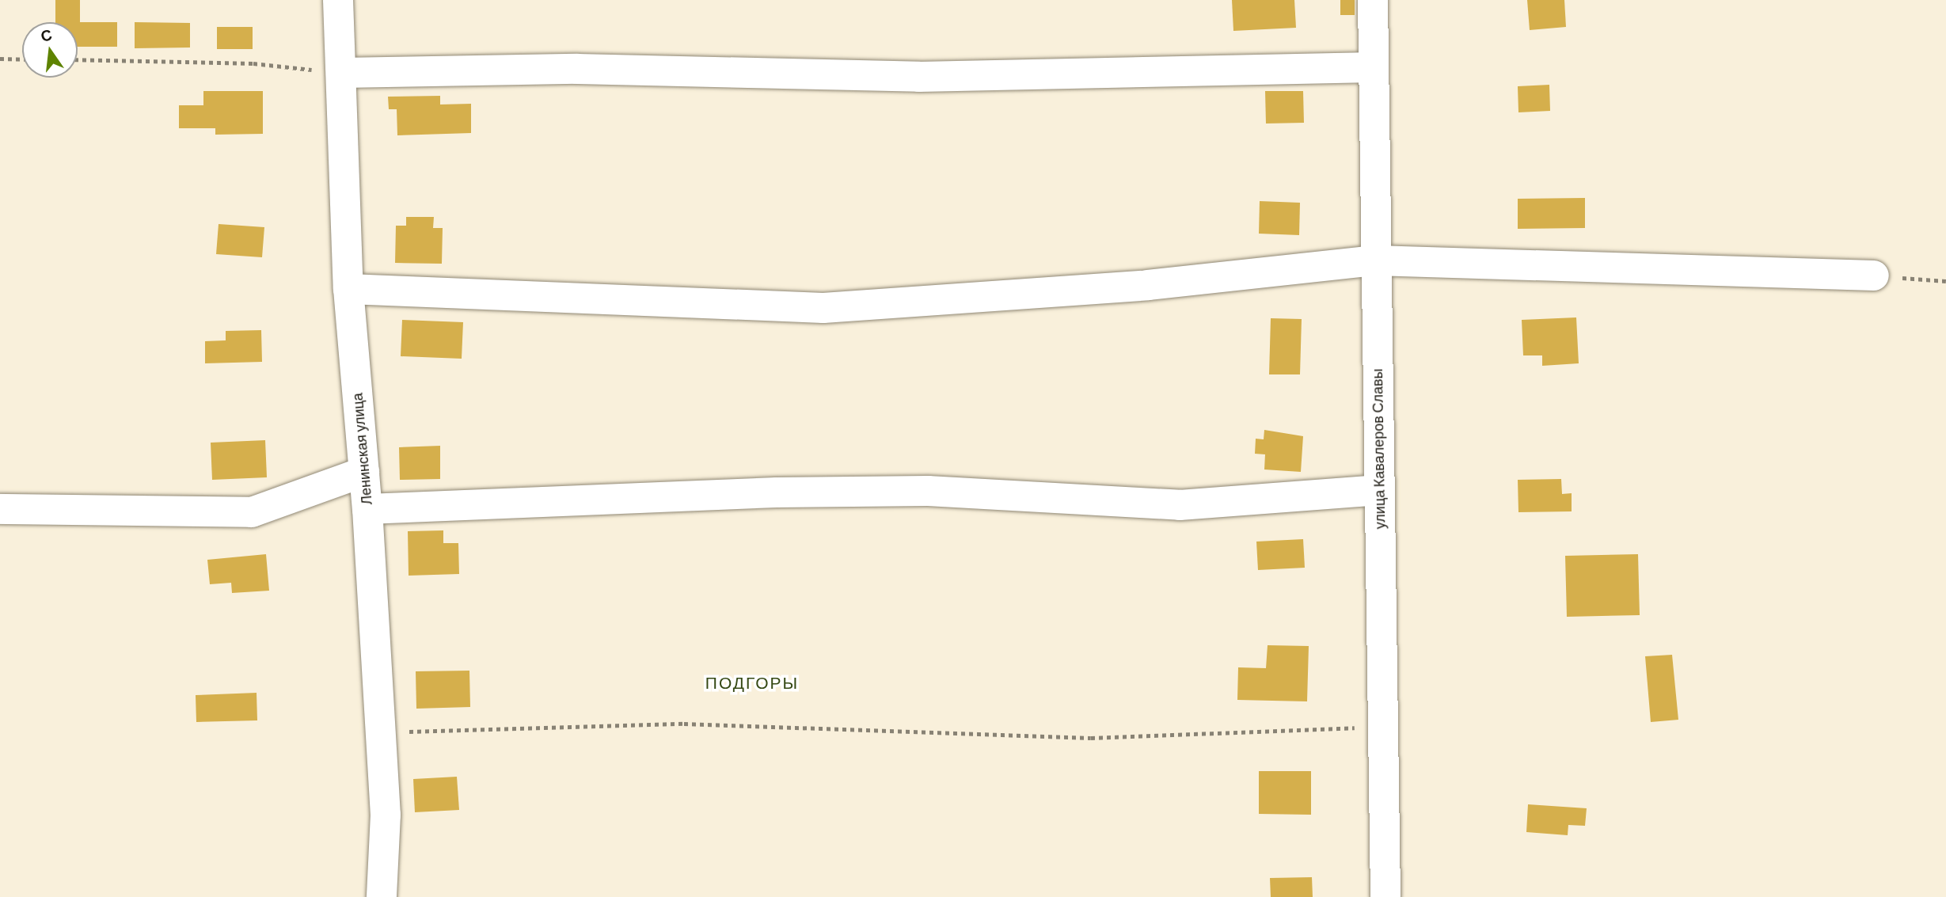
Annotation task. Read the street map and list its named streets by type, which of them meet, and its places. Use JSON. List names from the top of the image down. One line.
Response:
{"streets":{"street":["Ленинская улица","улица Кавалеров Славы"]},"districts":["ПОДГОРЫ"],"north":"top"}
